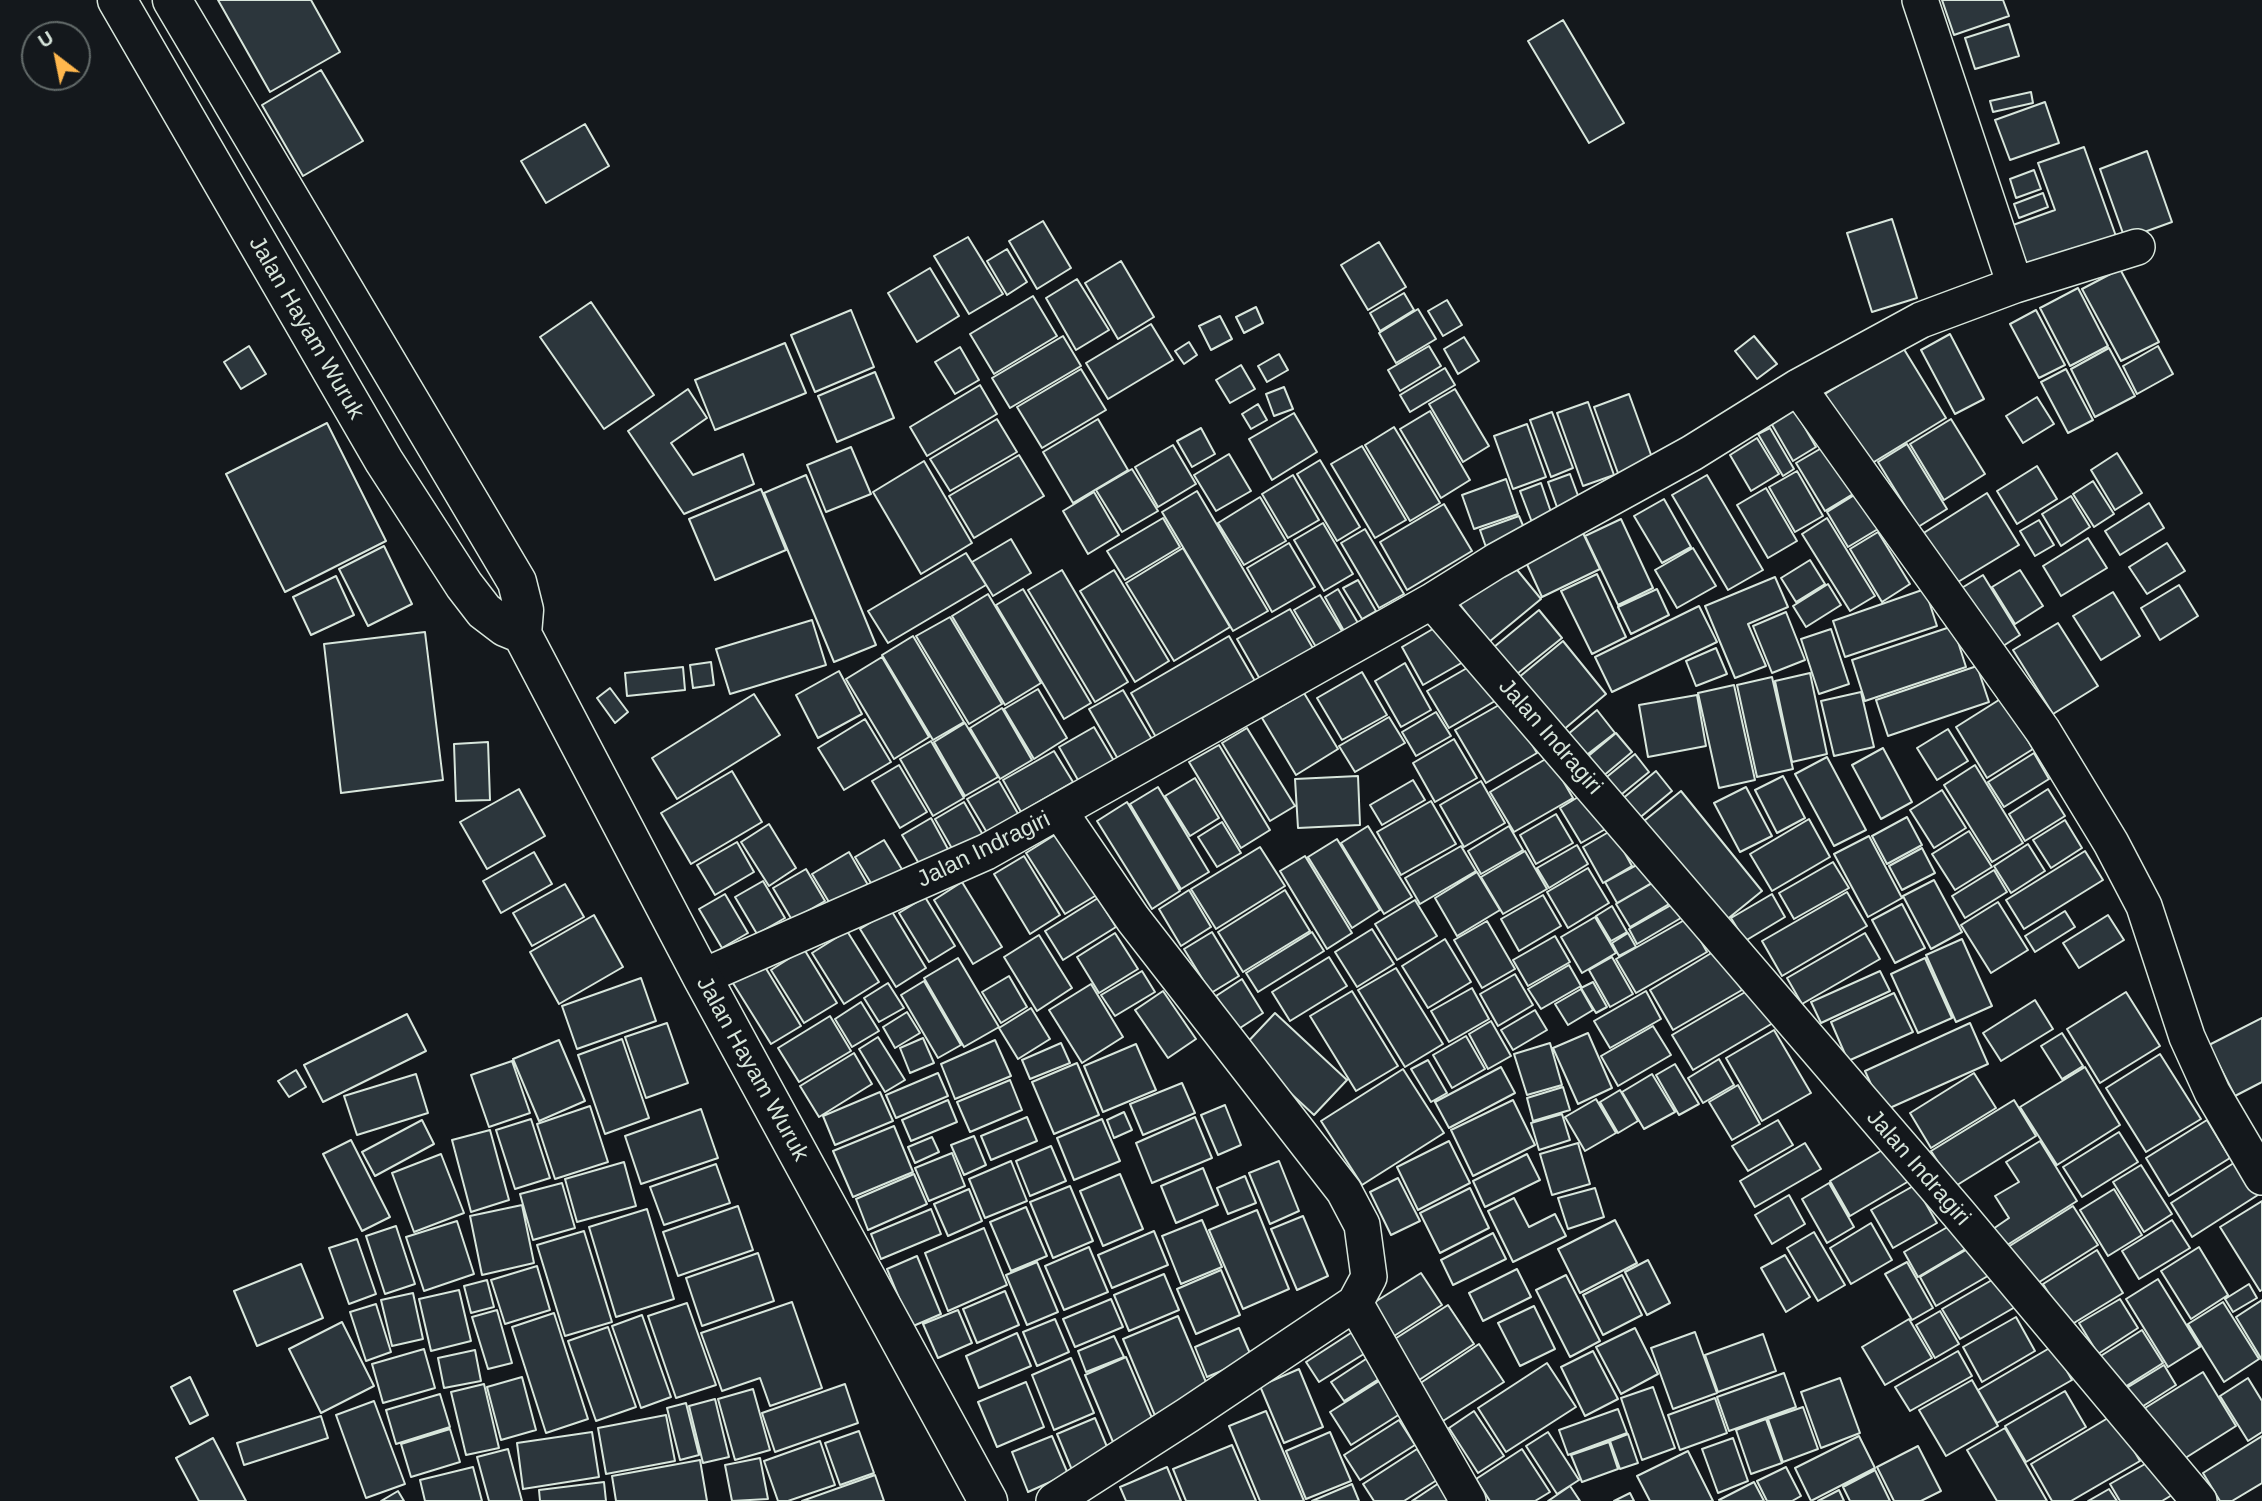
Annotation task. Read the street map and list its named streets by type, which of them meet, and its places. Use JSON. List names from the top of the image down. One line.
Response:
{"streets":{"highway":["Jalan Hayam Wuruk"],"street":["Jalan Indragiri"]},"crossings":[["Jalan Hayam Wuruk","Jalan Indragiri"]],"north":"top left"}
